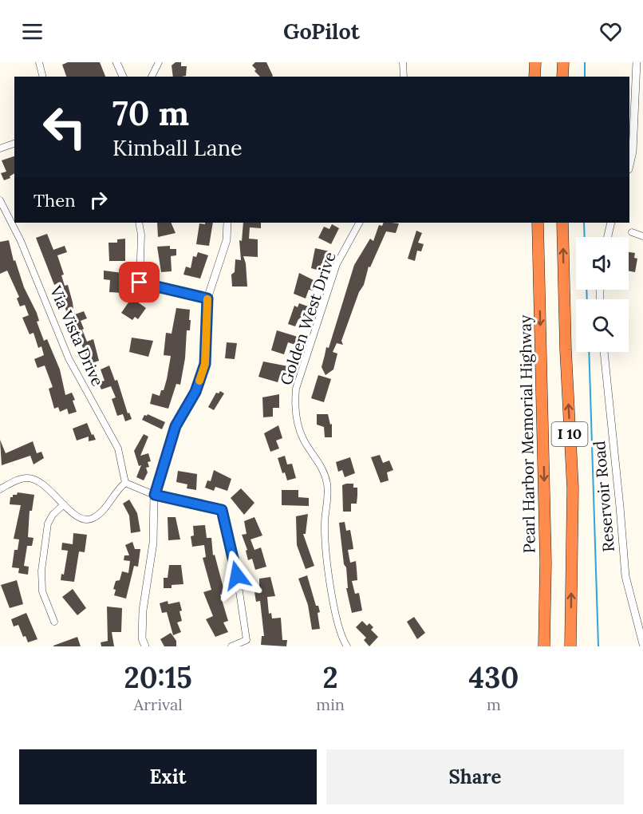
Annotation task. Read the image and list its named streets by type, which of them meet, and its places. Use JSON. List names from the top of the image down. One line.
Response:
{"streets":{"highway":["Pearl Harbor Memorial Highway","I 10"],"street":["Golden West Drive","Via Vista Drive","Reservoir Road"]},"page":{"header":"GoPilot","turn":["70 m","Kimball Lane"],"then":"Then","eta":["20:15","Arrival","2","min","430","m"],"buttons":["Exit","Share"]}}
